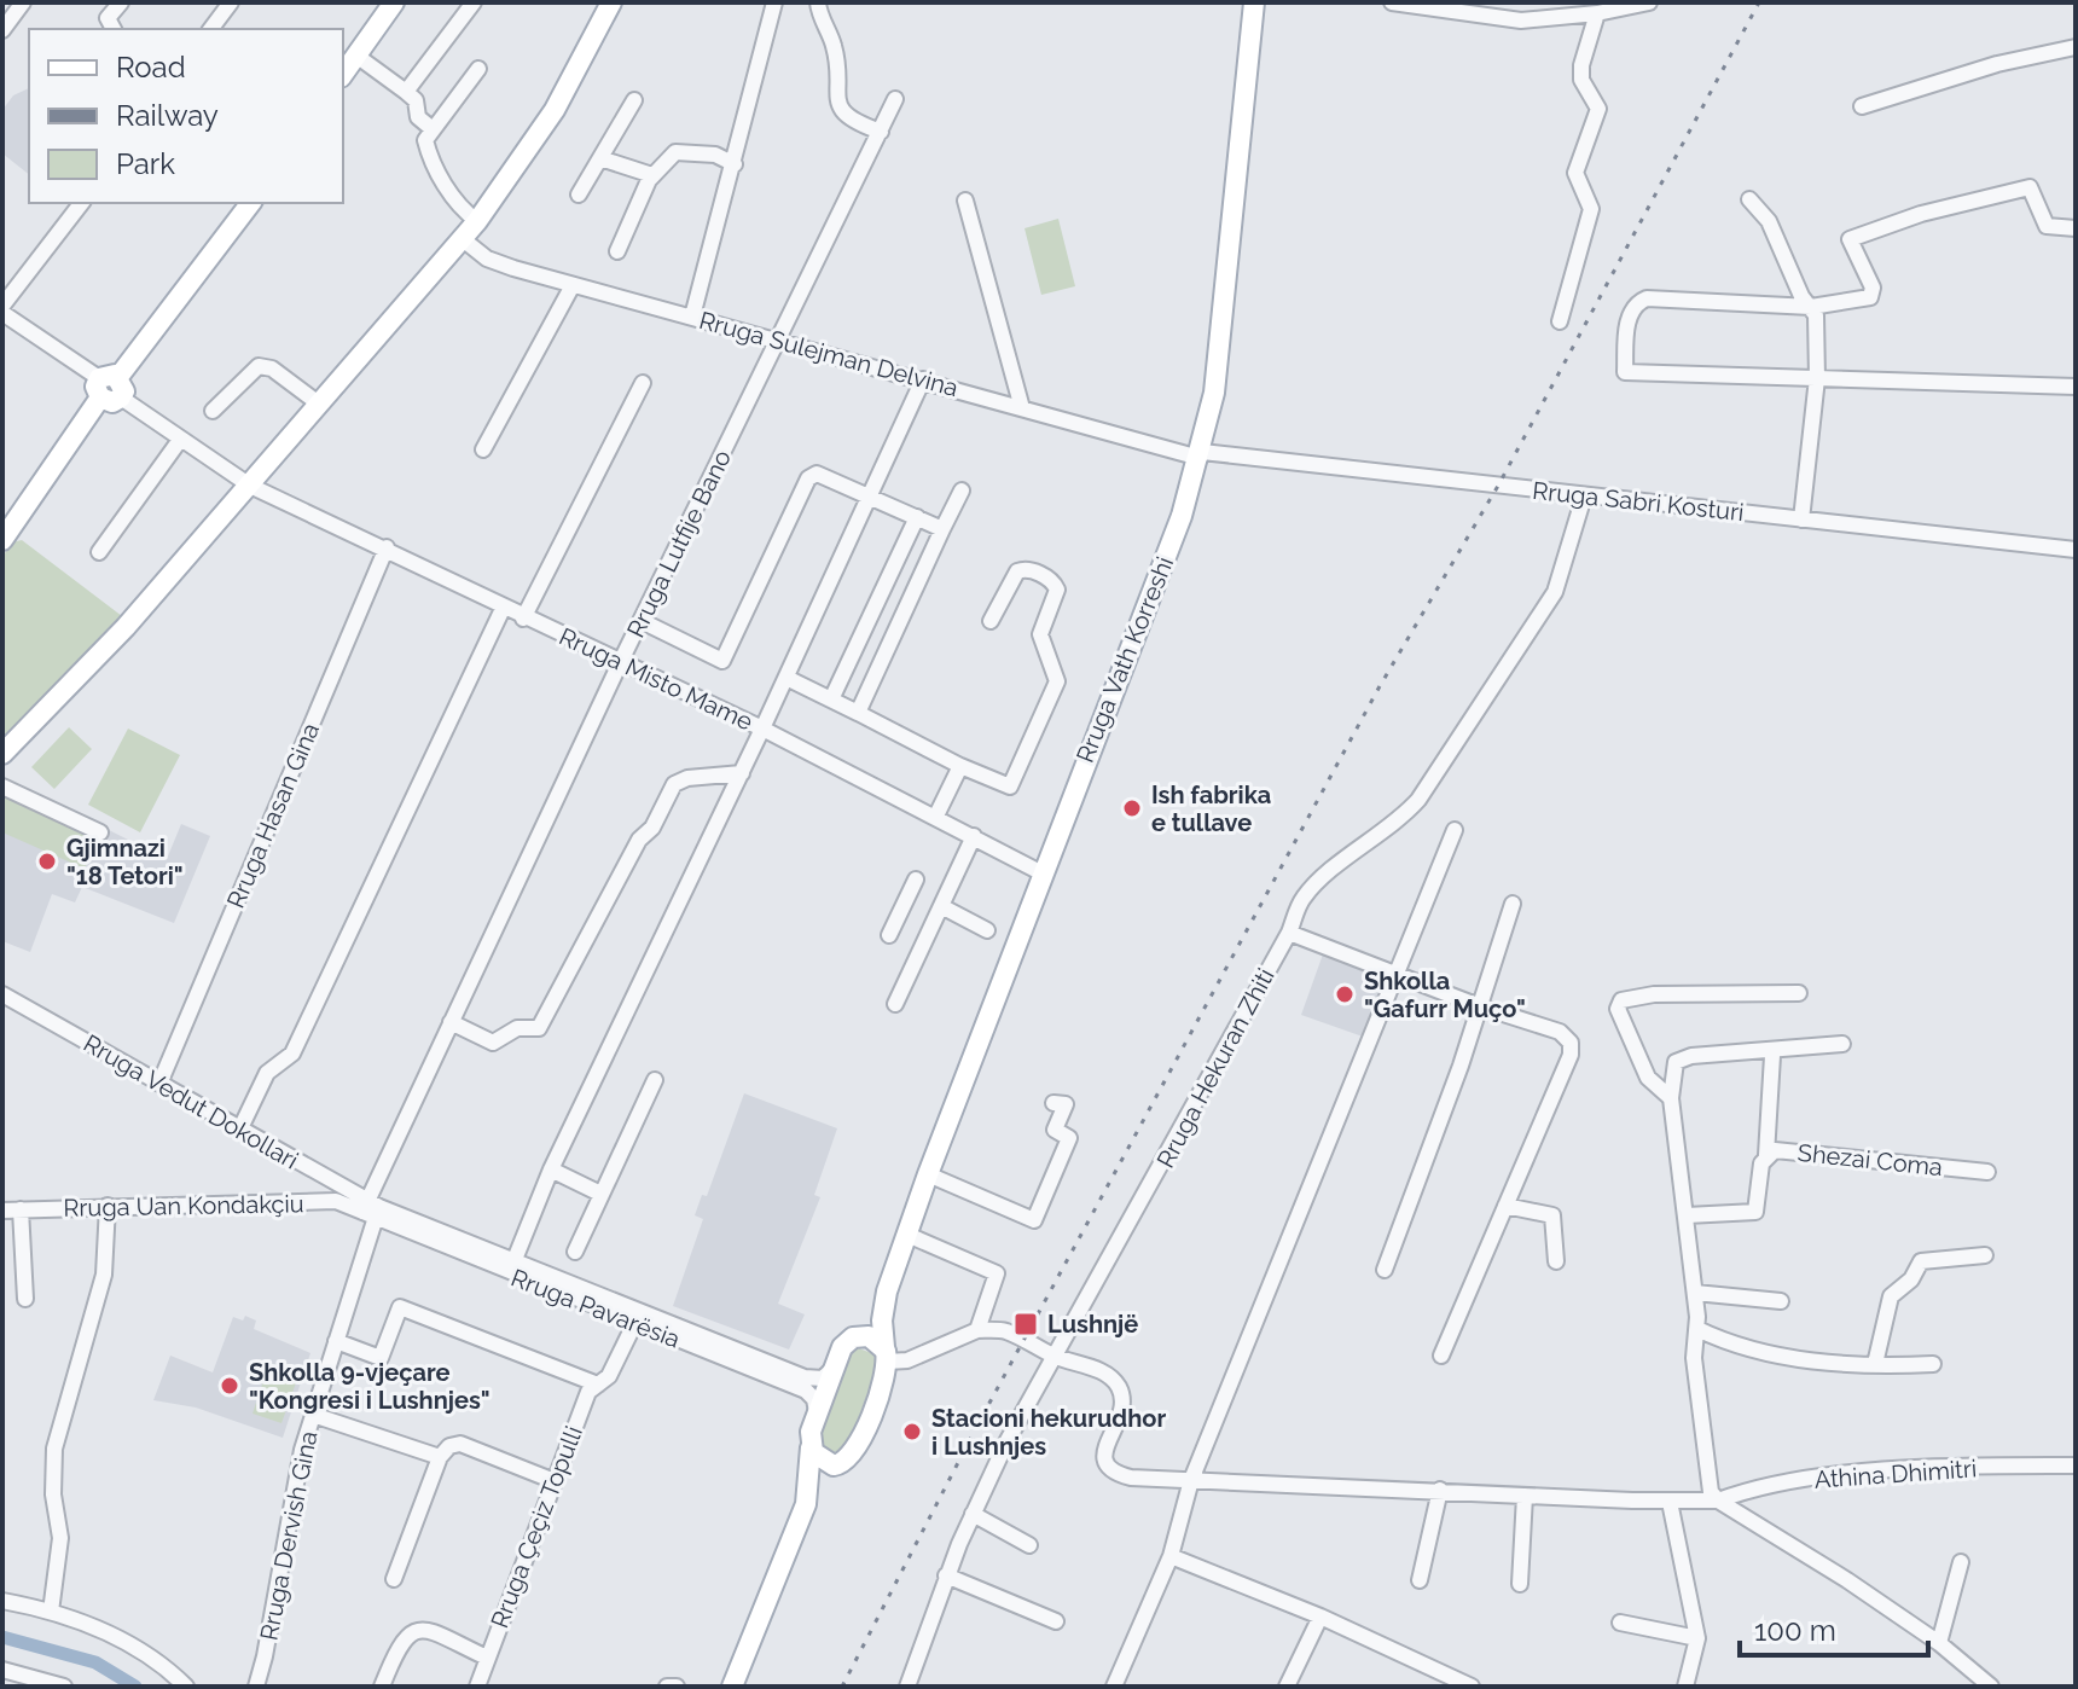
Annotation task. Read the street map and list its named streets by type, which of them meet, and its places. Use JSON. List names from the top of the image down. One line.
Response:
{"streets":{"main road":["Rruga Vath Korreshi"],"street":["Rruga Sulejman Delvina","Rruga Sabri Kosturi","Rruga Lutfije Bano","Rruga Misto Mame","Rruga Hasan Gina","Rruga Hekuran Zhiti","Rruga Vedut Dokollari","Shezai Coma","Rruga Uan Kondakçiu","Rruga Pavarësia","Athina Dhimitri","Rruga Çeçiz Topulli","Rruga Dervish Gina"]},"crossings":[["Rruga Sulejman Delvina","Rruga Sabri Kosturi"],["Rruga Sulejman Delvina","Rruga Lutfije Bano"],["Rruga Sulejman Delvina","Rruga Vath Korreshi"],["Rruga Sabri Kosturi","Rruga Vath Korreshi"],["Rruga Sabri Kosturi","Rruga Hekuran Zhiti"],["Rruga Lutfije Bano","Rruga Misto Mame"],["Rruga Lutfije Bano","Rruga Vedut Dokollari"],["Rruga Lutfije Bano","Rruga Uan Kondakçiu"],["Rruga Lutfije Bano","Rruga Pavarësia"],["Rruga Lutfije Bano","Rruga Dervish Gina"],["Rruga Vath Korreshi","Rruga Misto Mame"],["Rruga Vath Korreshi","Rruga Pavarësia"],["Rruga Misto Mame","Rruga Hasan Gina"],["Rruga Hasan Gina","Rruga Vedut Dokollari"],["Rruga Vedut Dokollari","Rruga Uan Kondakçiu"],["Rruga Vedut Dokollari","Rruga Pavarësia"],["Rruga Vedut Dokollari","Rruga Dervish Gina"],["Rruga Uan Kondakçiu","Rruga Pavarësia"],["Rruga Uan Kondakçiu","Rruga Dervish Gina"],["Rruga Pavarësia","Rruga Çeçiz Topulli"],["Rruga Pavarësia","Rruga Dervish Gina"]],"places":{"other":["Ish fabrika e tullave","Gjimnazi \"18 Tetori\"","Shkolla \"Gafurr Muço\"","Shkolla 9-vjeçare \"Kongresi i Lushnjes\"","Stacioni hekurudhor i Lushnjes"],"transit":["Lushnjë"]},"legend":["Road","Railway","Park"],"scale_bar":"100 m"}
